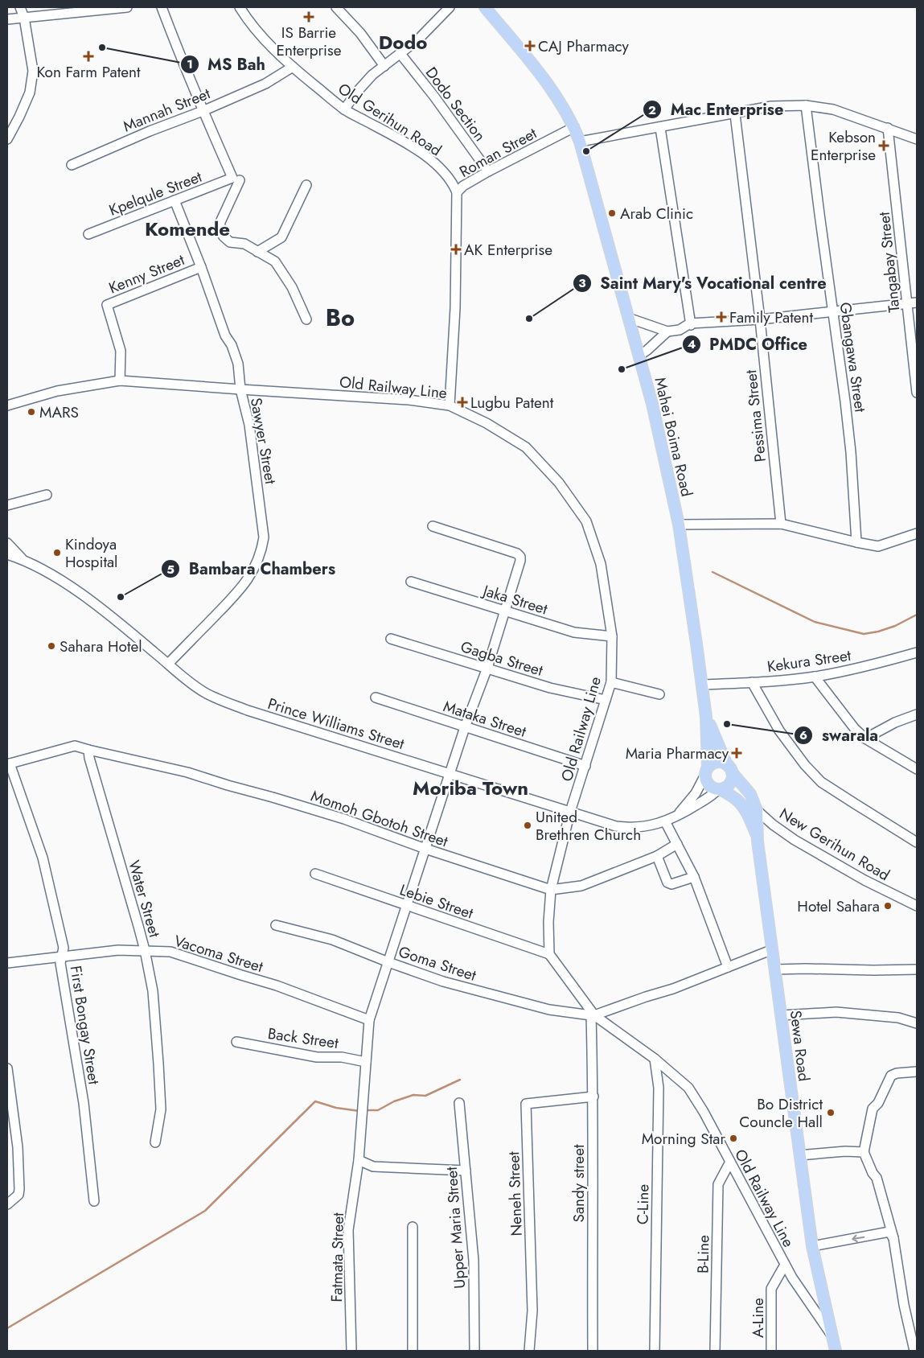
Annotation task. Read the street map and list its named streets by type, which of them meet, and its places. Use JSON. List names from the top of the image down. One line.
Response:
{"streets":{"main road":["Mahei Boima Road","Sewa Road"],"street":["Dodo Section","Mannah Street","Old Gerihun Road","Roman Street","Kpelqule Street","Tangabay Street","Kenny Street","Gbangawa Street","Old Railway Line","Pessima Street","Sawyer Street","Jaka Street","Gagba Street","Kekura Street","Mataka Street","Prince Williams Street","Momoh Gbotoh Street","New Gerihun Road","Water Street","Lebie Street","Vacoma Street","Goma Street","First Bongay Street","Back Street","Sandy street","Neneh Street","C-Line","Upper Maria Street","B-Line","Fatmata Street","A-Line"]},"crossings":[["Dodo Section","Roman Street"],["Mannah Street","Old Gerihun Road"],["Old Gerihun Road","Roman Street"],["Old Gerihun Road","Old Railway Line"],["Roman Street","Mahei Boima Road"],["Kpelqule Street","Sawyer Street"],["Kenny Street","Old Railway Line"],["Kenny Street","Sawyer Street"],["Old Railway Line","Sawyer Street"],["Old Railway Line","Jaka Street"],["Old Railway Line","Gagba Street"],["Old Railway Line","Mataka Street"],["Old Railway Line","Prince Williams Street"],["Old Railway Line","Momoh Gbotoh Street"],["Old Railway Line","Lebie Street"],["Old Railway Line","Goma Street"],["Old Railway Line","Sewa Road"],["Old Railway Line","Sandy street"],["Old Railway Line","C-Line"],["Old Railway Line","B-Line"],["Old Railway Line","A-Line"],["Mahei Boima Road","Kekura Street"],["Sawyer Street","Prince Williams Street"],["Jaka Street","Fatmata Street"],["Gagba Street","Fatmata Street"],["Mataka Street","Fatmata Street"],["Prince Williams Street","Fatmata Street"],["Momoh Gbotoh Street","Water Street"],["Momoh Gbotoh Street","Fatmata Street"],["Water Street","Vacoma Street"],["Lebie Street","Fatmata Street"],["Vacoma Street","First Bongay Street"],["Vacoma Street","Fatmata Street"],["Goma Street","Sandy street"],["Goma Street","Fatmata Street"],["Back Street","Fatmata Street"],["Sandy street","Neneh Street"]],"districts":["Dodo","Komende","Bo","Moriba Town"],"places":{"health":["IS Barrie Enterprise","CAJ Pharmacy","Kon Farm Patent","Kebson Enterprise","AK Enterprise","Family Patent","Lugbu Patent","Maria Pharmacy"],"other":["MS Bah","Mac Enterprise","Arab Clinic","Saint Mary's Vocational centre","PMDC Office","MARS","Kindoya Hospital","Bambara Chambers","Sahara Hotel","swarala","United Brethren Church","Hotel Sahara","Bo District Councle Hall","Morning Star"]}}
